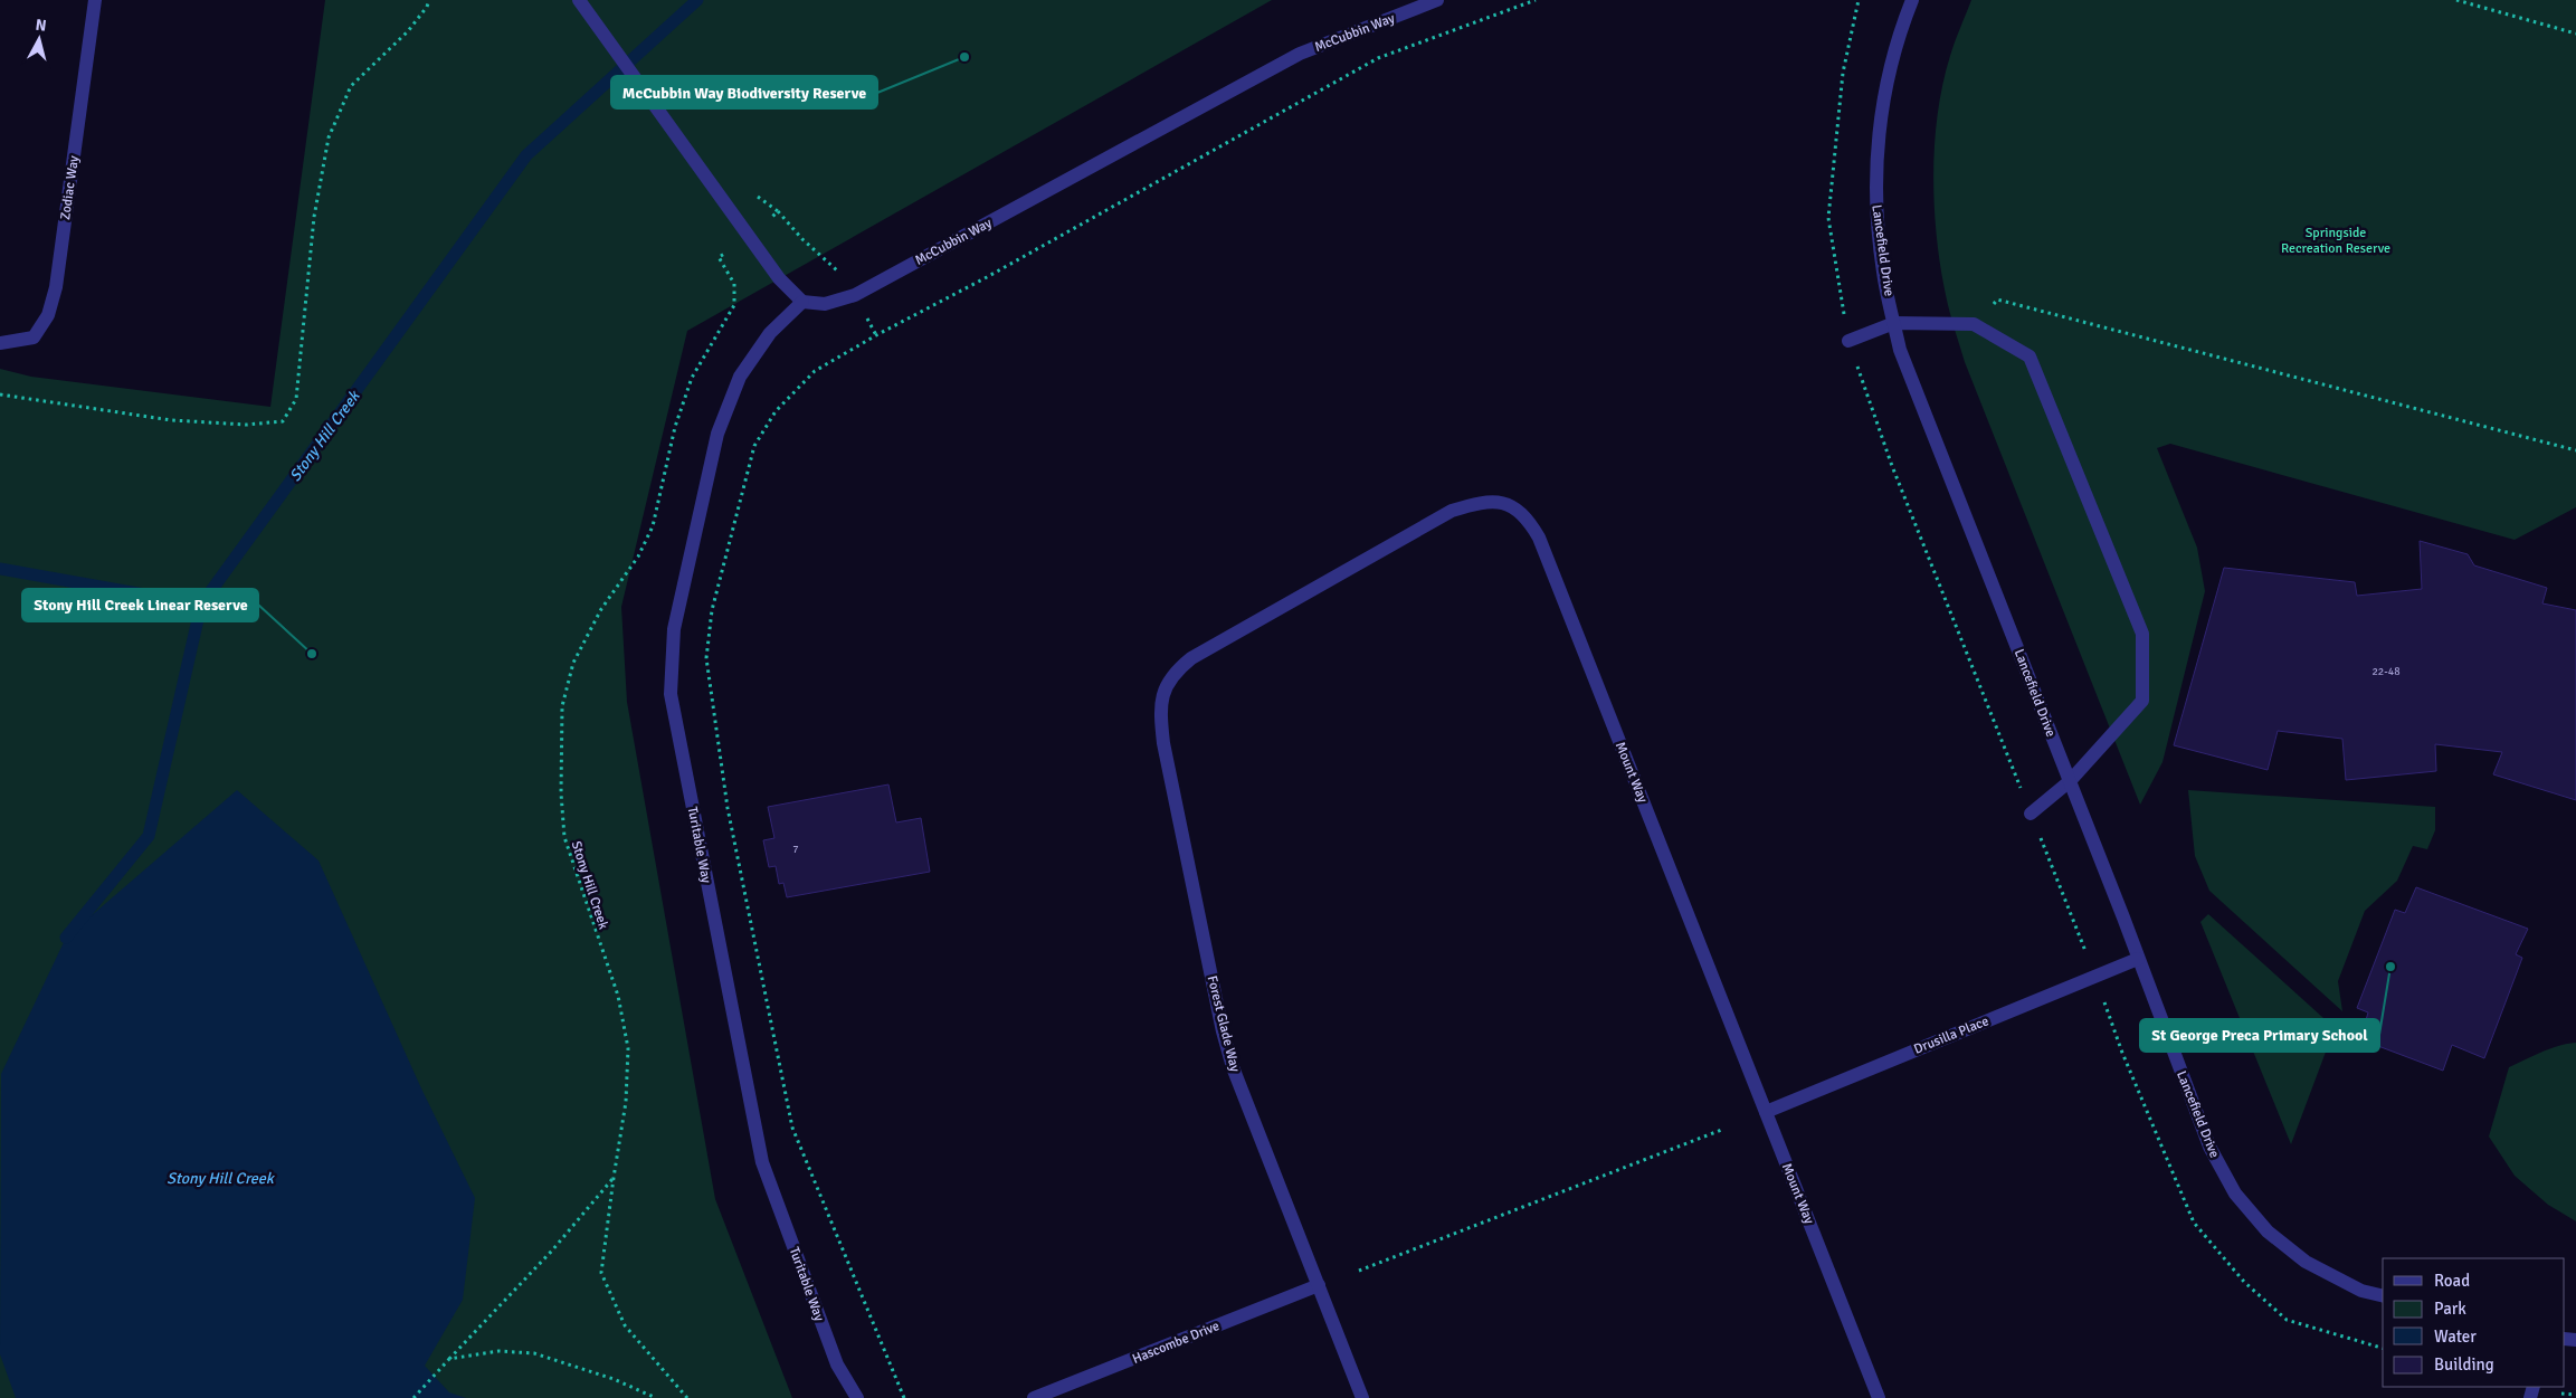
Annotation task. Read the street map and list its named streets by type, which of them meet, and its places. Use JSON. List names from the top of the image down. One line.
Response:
{"streets":{"street":["McCubbin Way","Zodiac Way","Lancefield Drive","Mount Way","Turitable Way","Forest Glade Way","Drusilla Place","Hascombe Drive"],"path":["Stony Hill Creek"]},"crossings":[["McCubbin Way","Turitable Way"],["Lancefield Drive","Drusilla Place"],["Mount Way","Forest Glade Way"],["Mount Way","Drusilla Place"],["Forest Glade Way","Hascombe Drive"]],"water":["Stony Hill Creek"],"parks":["Springside Recreation Reserve"],"places":["McCubbin Way Biodiversity Reserve","Stony Hill Creek Linear Reserve","St George Preca Primary School"],"house_numbers":["22-48","7"],"legend":["Road","Park","Water","Building"],"north":"top"}
